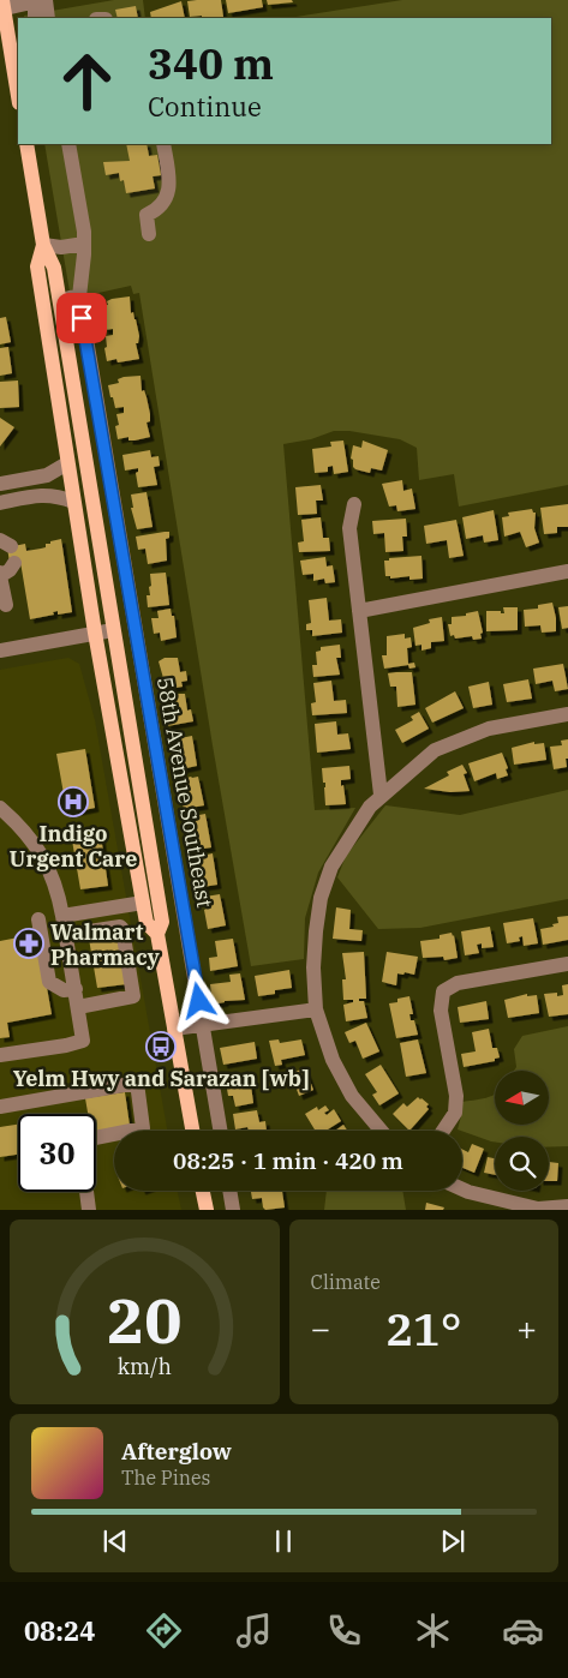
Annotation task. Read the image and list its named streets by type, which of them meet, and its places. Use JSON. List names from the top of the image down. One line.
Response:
{"streets":{"street":["58th Avenue Southeast"]},"places":{"hospital":["Indigo Urgent Care"],"pharmacy":["Walmart Pharmacy"],"bus stop":["Yelm Hwy and Sarazan [wb]"]},"north":"left","page":{"turn":["340 m","Continue"],"limit":"30","trip":"08:25 · 1 min · 420 m","tile":"Climate","heat":["−","21°","+"],"song":["Afterglow","The Pines"],"tabs":"08:24","gauge":["20","km/h"]}}
